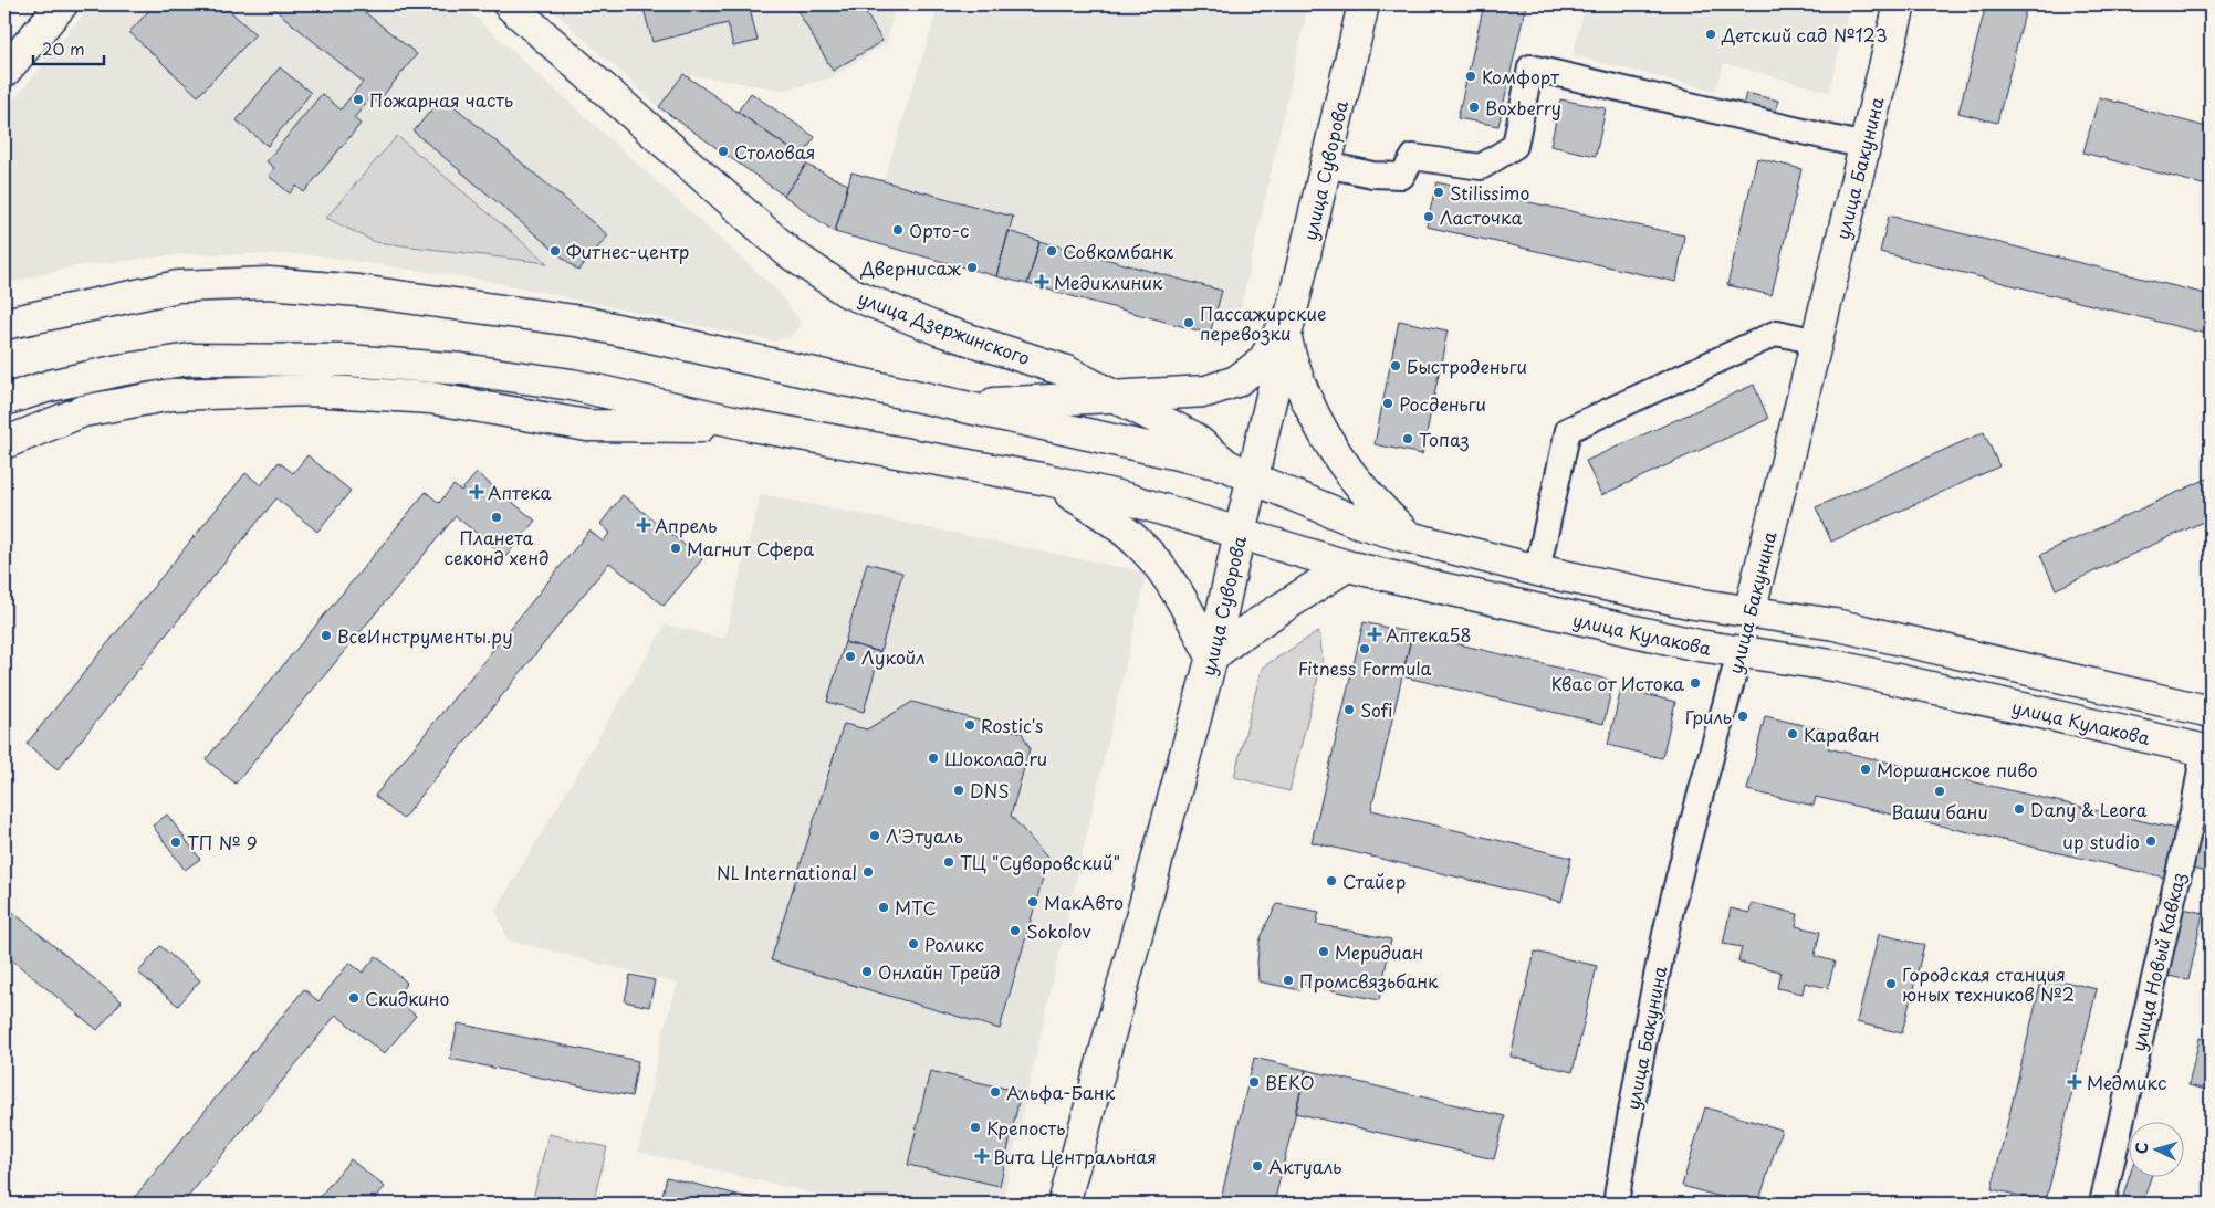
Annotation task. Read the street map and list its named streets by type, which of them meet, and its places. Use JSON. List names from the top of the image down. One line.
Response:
{"streets":{"main road":["улица Бакунина","улица Суворова","улица Дзержинского","улица Кулакова"],"street":["улица Новый Кавказ"]},"crossings":[["улица Бакунина","улица Кулакова"],["улица Суворова","улица Дзержинского"],["улица Суворова","улица Кулакова"],["улица Кулакова","улица Новый Кавказ"]],"places":{"other":["Детский сад №123","Комфорт","Пожарная часть","Boxberry","Столовая","Stilissimo","Ласточка","Орто-с","Фитнес-центр","Совкомбанк","Двернисаж","Пассажирские перевозки","Быстроденьги","Росденьги","Топаз","Планета секонд хенд","Магнит Сфера","ВсеИнструменты.ру","Fitness Formula","Лукойл","Квас от Истока","Sofi","Гриль","Rostic's","Караван","Шоколад.ru","Моршанское пиво","DNS","Ваши бани","Dany & Leora","Л'Этуаль","up studio","ТП № 9","ТЦ \"Суворовский\"","NL International","Стайер","МакАвто","МТС","Sokolov","Роликс","Меридиан","Онлайн Трейд","Промсвязьбанк","Городская станция юных техников №2","Скидкино","ВЕКО","Альфа-Банк","Крепость","Актуаль"],"health":["Медиклиник","Аптека","Апрель","Аптека58","Медмикс","Вита Центральная"]},"scale_bar":"20 m","north":"left"}
